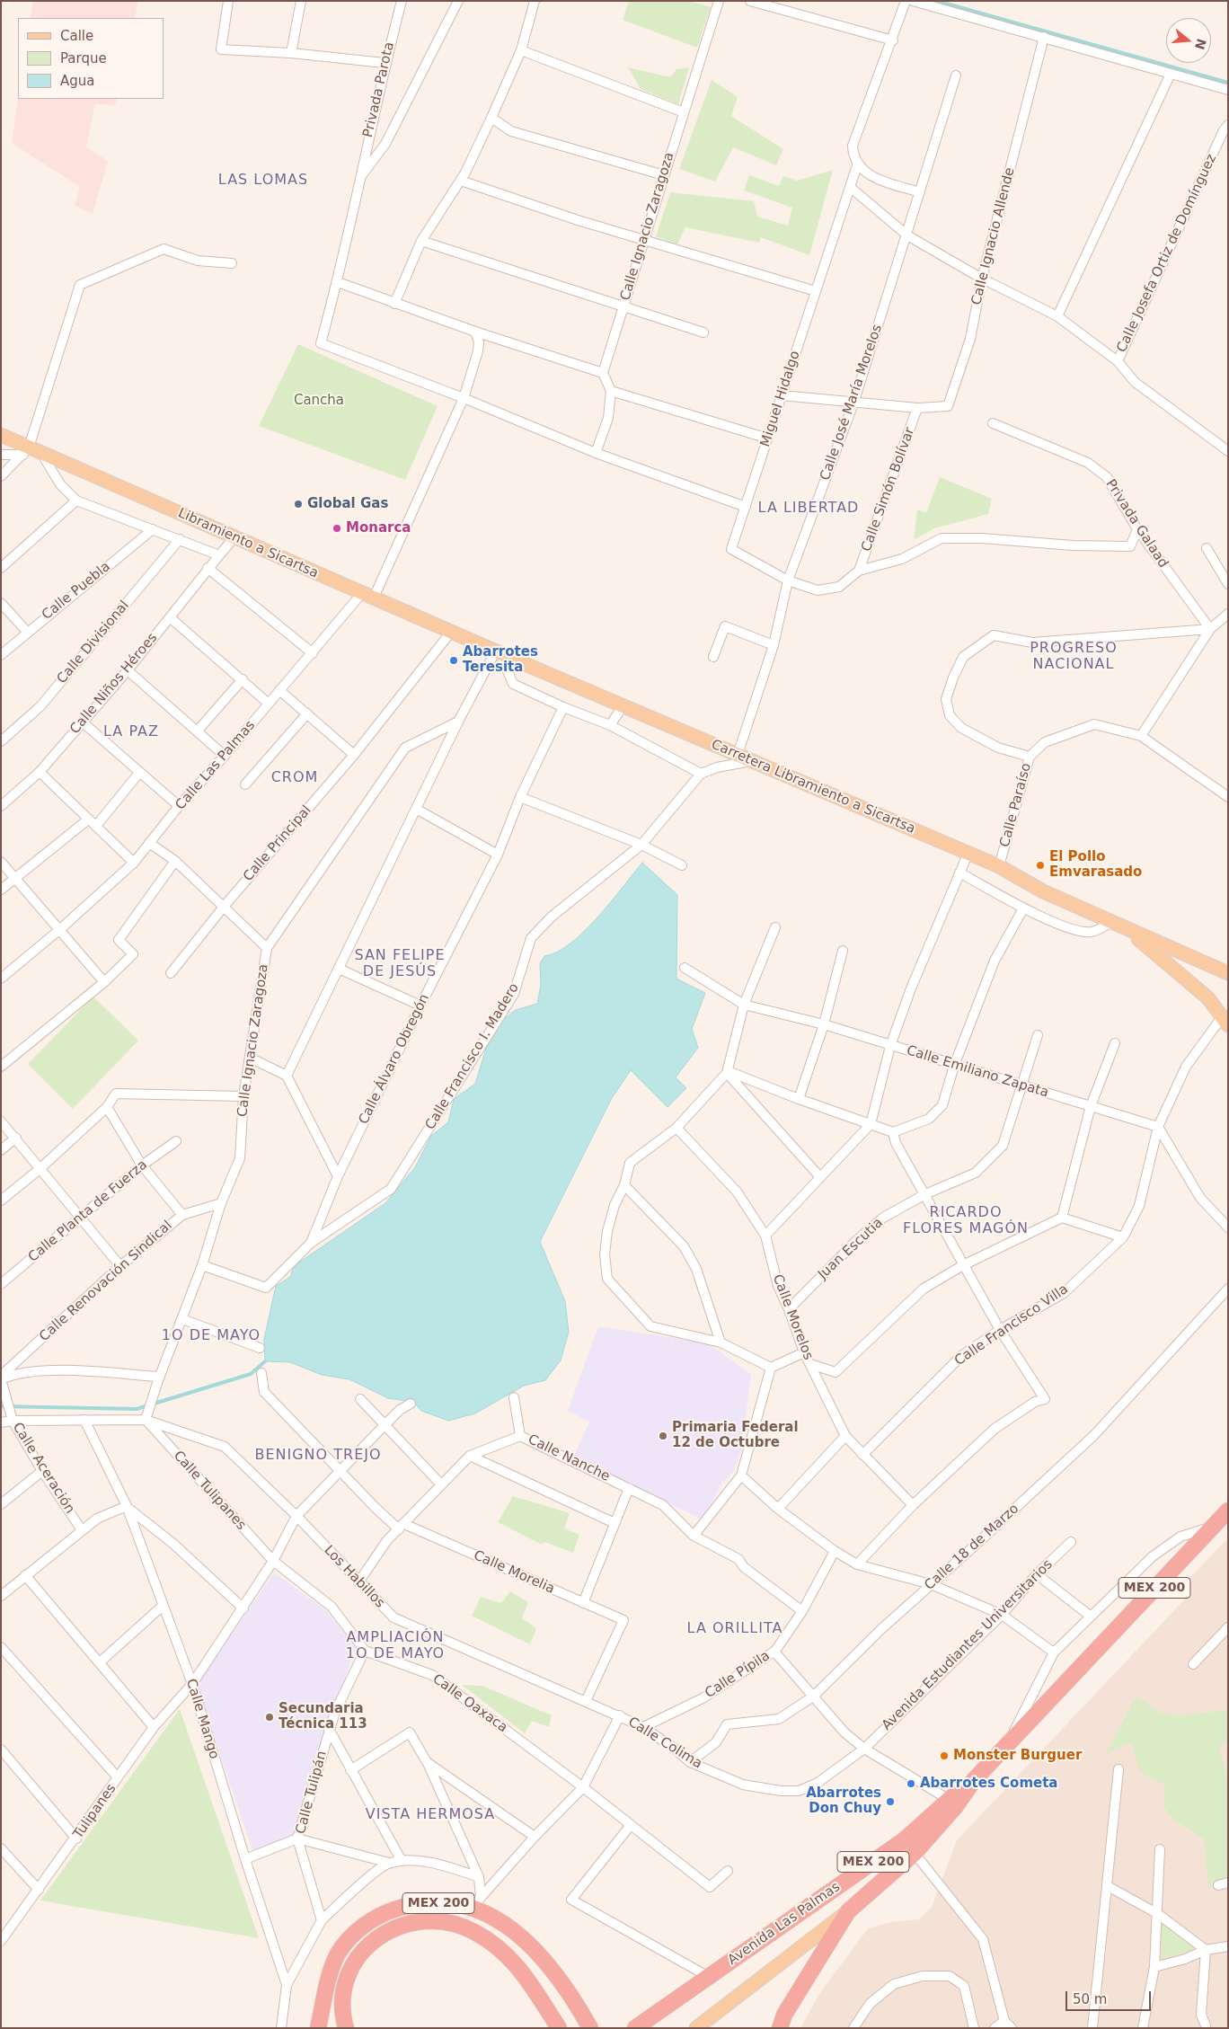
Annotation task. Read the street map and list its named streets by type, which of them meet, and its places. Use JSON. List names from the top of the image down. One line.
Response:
{"streets":{"highway":["MEX 200","Avenida Las Palmas"],"main road":["Libramiento a Sicartsa","Carretera Libramiento a Sicartsa"],"street":["Privada Parota","Calle Ignacio Zaragoza","Calle Ignacio Allende","Calle Josefa Ortiz de Domínguez","Miguel Hidalgo","Calle José María Morelos","Calle Simón Bolívar","Privada Galaad","Calle Puebla","Calle Divisional","Calle Niños Héroes","Calle Las Palmas","Calle Paraíso","Calle Principal","Calle Francisco I. Madero","Calle Álvaro Obregón","Calle Emiliano Zapata","Calle Planta de Fuerza","Juan Escutia","Calle Renovación Sindical","Calle Morelos","Calle Francisco Villa","Calle Nanche","Calle Aceración","Calle Tulipanes","Calle 18 de Marzo","Calle Morelia","Los Habillos","Avenida Estudiantes Universitarios","Calle Pípila","Calle Oaxaca","Calle Mango","Calle Colima","Calle Tulipán","Tulipanes"]},"crossings":[["Privada Parota","Calle Las Palmas"],["Calle Ignacio Zaragoza","Calle Francisco I. Madero"],["Calle Ignacio Zaragoza","Calle Renovación Sindical"],["Calle Ignacio Zaragoza","Calle Tulipanes"],["Calle Ignacio Zaragoza","Los Habillos"],["Calle Ignacio Allende","Calle Josefa Ortiz de Domínguez"],["Calle Ignacio Allende","Calle Simón Bolívar"],["Calle Josefa Ortiz de Domínguez","Miguel Hidalgo"],["Calle Josefa Ortiz de Domínguez","Calle José María Morelos"],["Miguel Hidalgo","Calle José María Morelos"],["Calle José María Morelos","Carretera Libramiento a Sicartsa"],["Libramiento a Sicartsa","Calle Niños Héroes"],["Libramiento a Sicartsa","Calle Las Palmas"],["Libramiento a Sicartsa","Carretera Libramiento a Sicartsa"],["Libramiento a Sicartsa","Calle Principal"],["Carretera Libramiento a Sicartsa","Calle Paraíso"],["Calle Francisco I. Madero","Calle Álvaro Obregón"],["Calle Emiliano Zapata","Juan Escutia"],["Calle Emiliano Zapata","Calle Francisco Villa"],["Juan Escutia","Calle Morelos"],["Calle Renovación Sindical","Calle Aceración"],["Calle Morelos","Calle Francisco Villa"],["Calle Nanche","Calle Morelia"],["Calle Nanche","Los Habillos"],["Calle Nanche","Calle Pípila"],["Calle Aceración","Los Habillos"],["Calle Tulipanes","Los Habillos"],["Calle 18 de Marzo","Calle Colima"],["Calle Morelia","Los Habillos"],["Calle Morelia","Calle Colima"],["Los Habillos","Calle Mango"],["Los Habillos","Calle Colima"],["MEX 200","Avenida Las Palmas"],["Avenida Estudiantes Universitarios","Calle Colima"],["Calle Pípila","Calle Colima"],["Calle Oaxaca","Calle Tulipán"],["Calle Mango","Tulipanes"]],"districts":["LAS LOMAS","LA LIBERTAD","PROGRESO NACIONAL","LA PAZ","CROM","SAN FELIPE DE JESÚS","RICARDO FLORES MAGÓN","1O DE MAYO","BENIGNO TREJO","LA ORILLITA","AMPLIACIÓN 1O DE MAYO","VISTA HERMOSA"],"parks":["Cancha"],"places":["Global Gas","Monarca","Abarrotes Teresita","El Pollo Emvarasado","Primaria Federal 12 de Octubre","Secundaria Técnica 113","Monster Burguer","Abarrotes Cometa","Abarrotes Don Chuy"],"legend":["Calle","Parque","Agua"],"scale_bar":"50 m","north":"right"}
